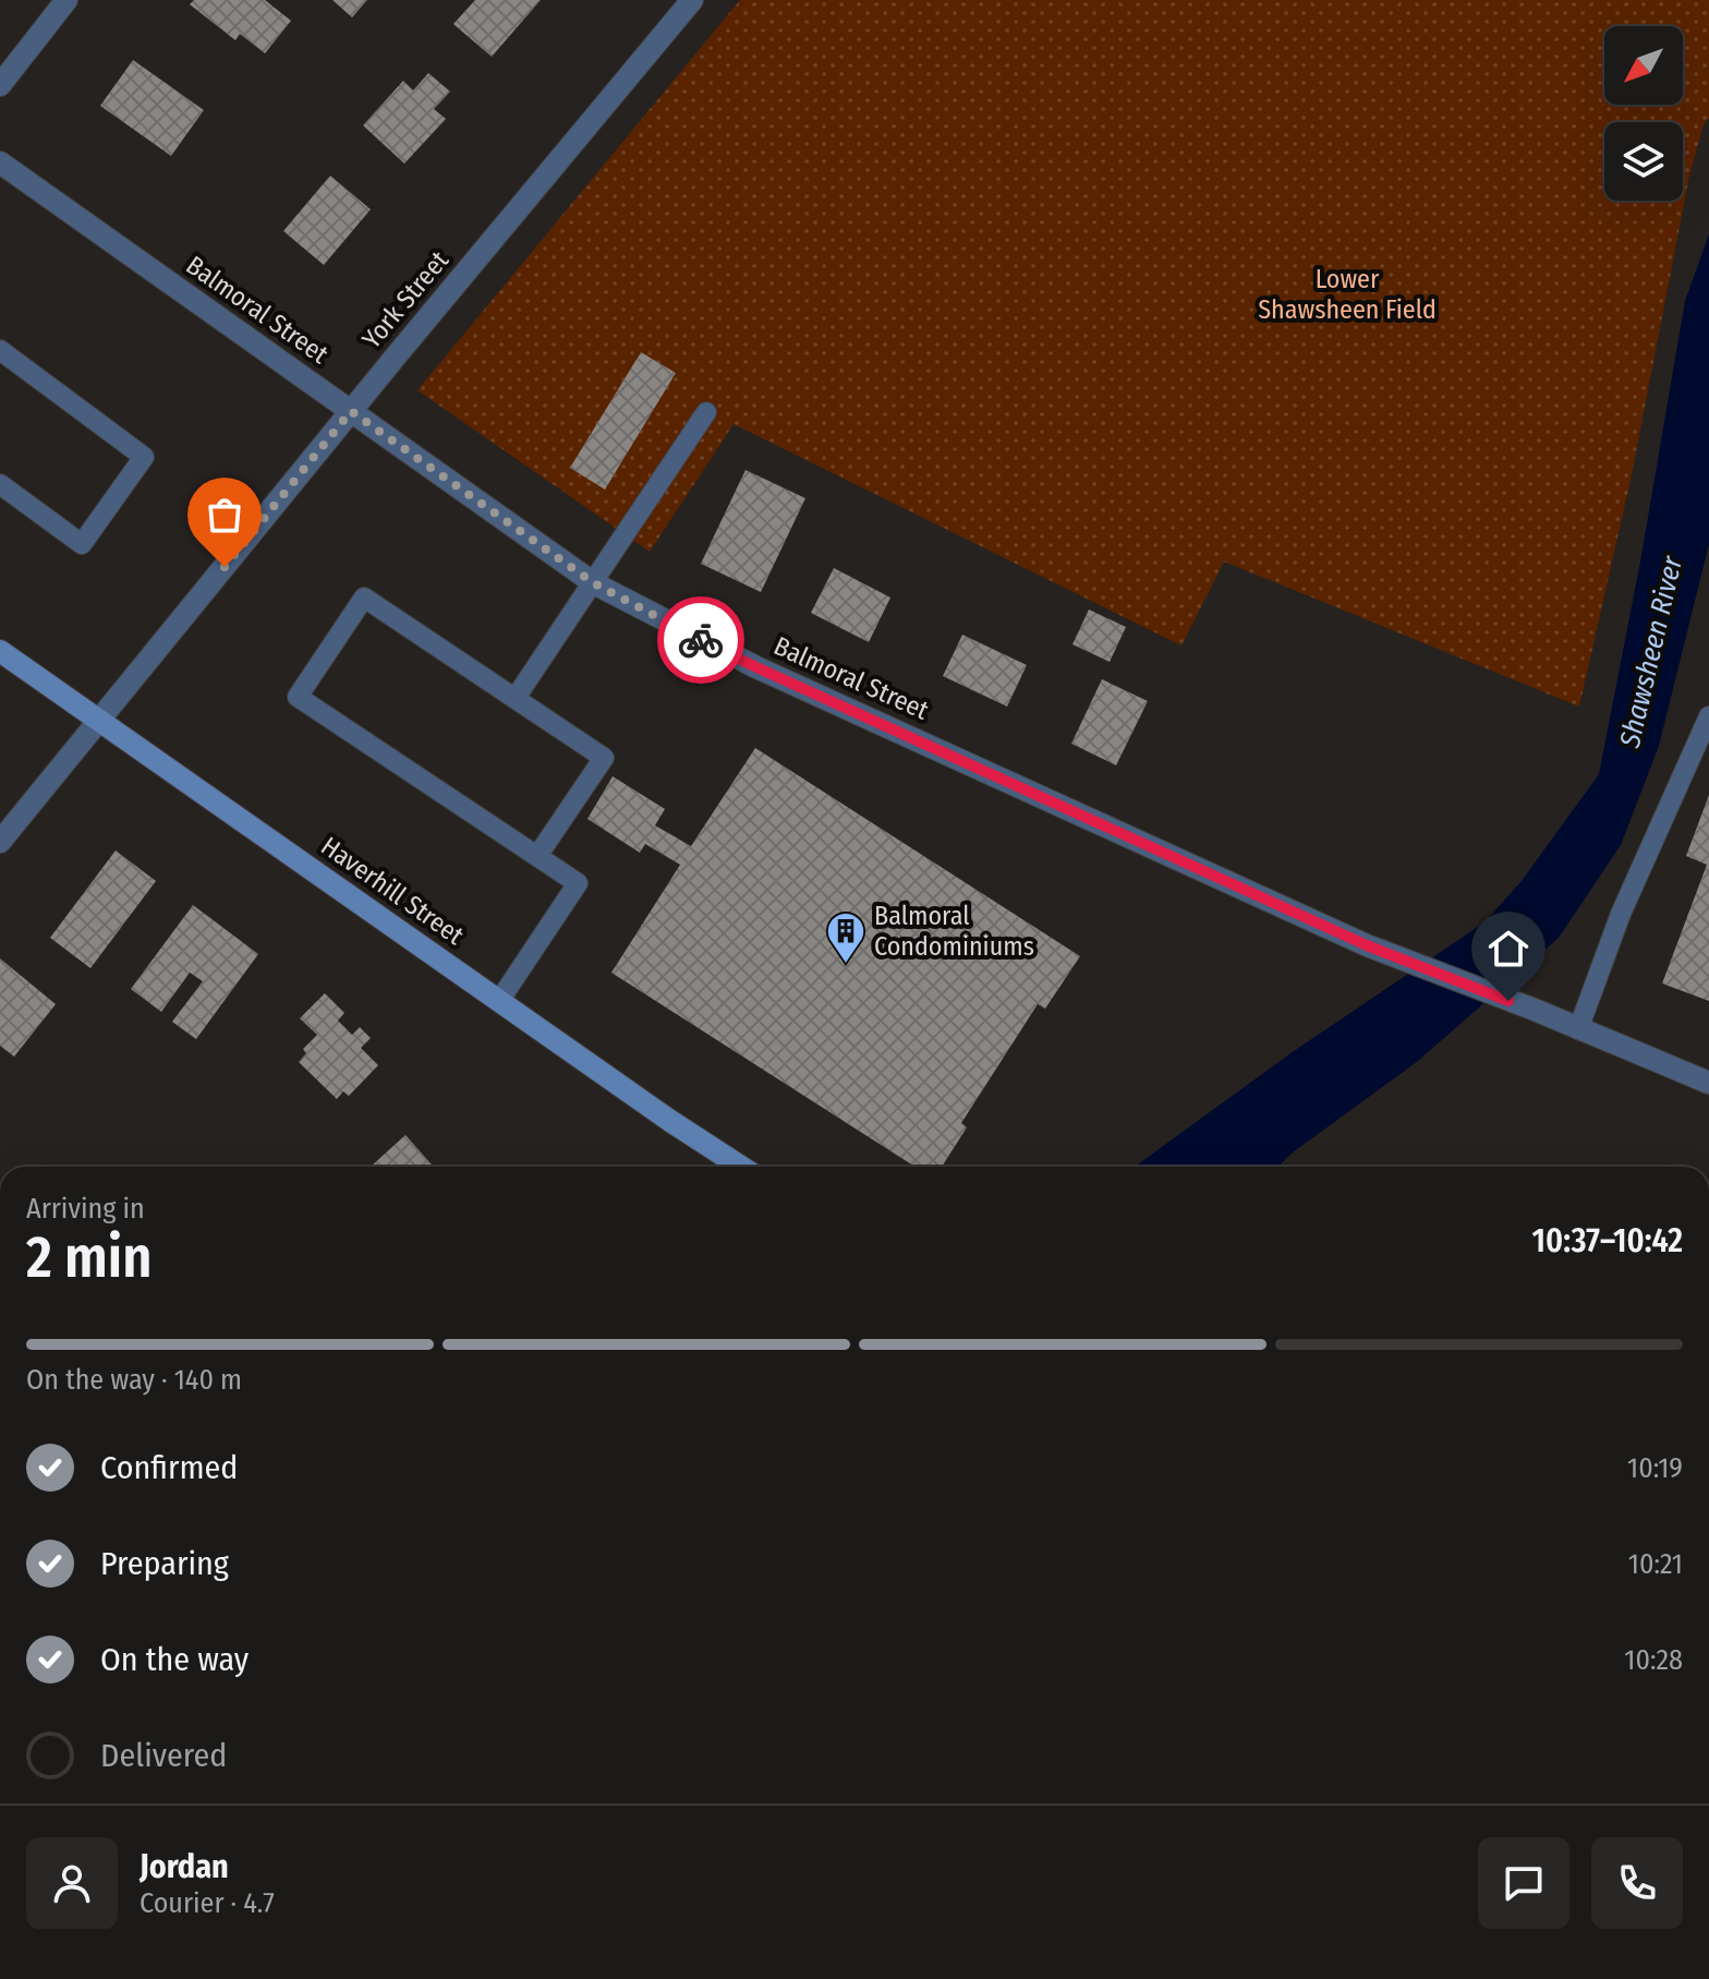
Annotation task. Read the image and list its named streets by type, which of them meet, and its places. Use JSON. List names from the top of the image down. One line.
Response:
{"streets":{"main road":["Haverhill Street"],"street":["York Street","Balmoral Street"]},"crossings":[["York Street","Balmoral Street"],["York Street","Haverhill Street"]],"water":["Shawsheen River"],"parks":["Lower Shawsheen Field"],"places":{"building":["Balmoral Condominiums"]},"north":"bottom left","page":{"heading":["2 min","Arriving in","10:37–10:42"],"panel":["Jordan","Courier · 4.7"],"bar":"On the way · 140 m","list":[["Confirmed","10:19"],["Preparing","10:21"],["On the way","10:28"],"Delivered"]}}
